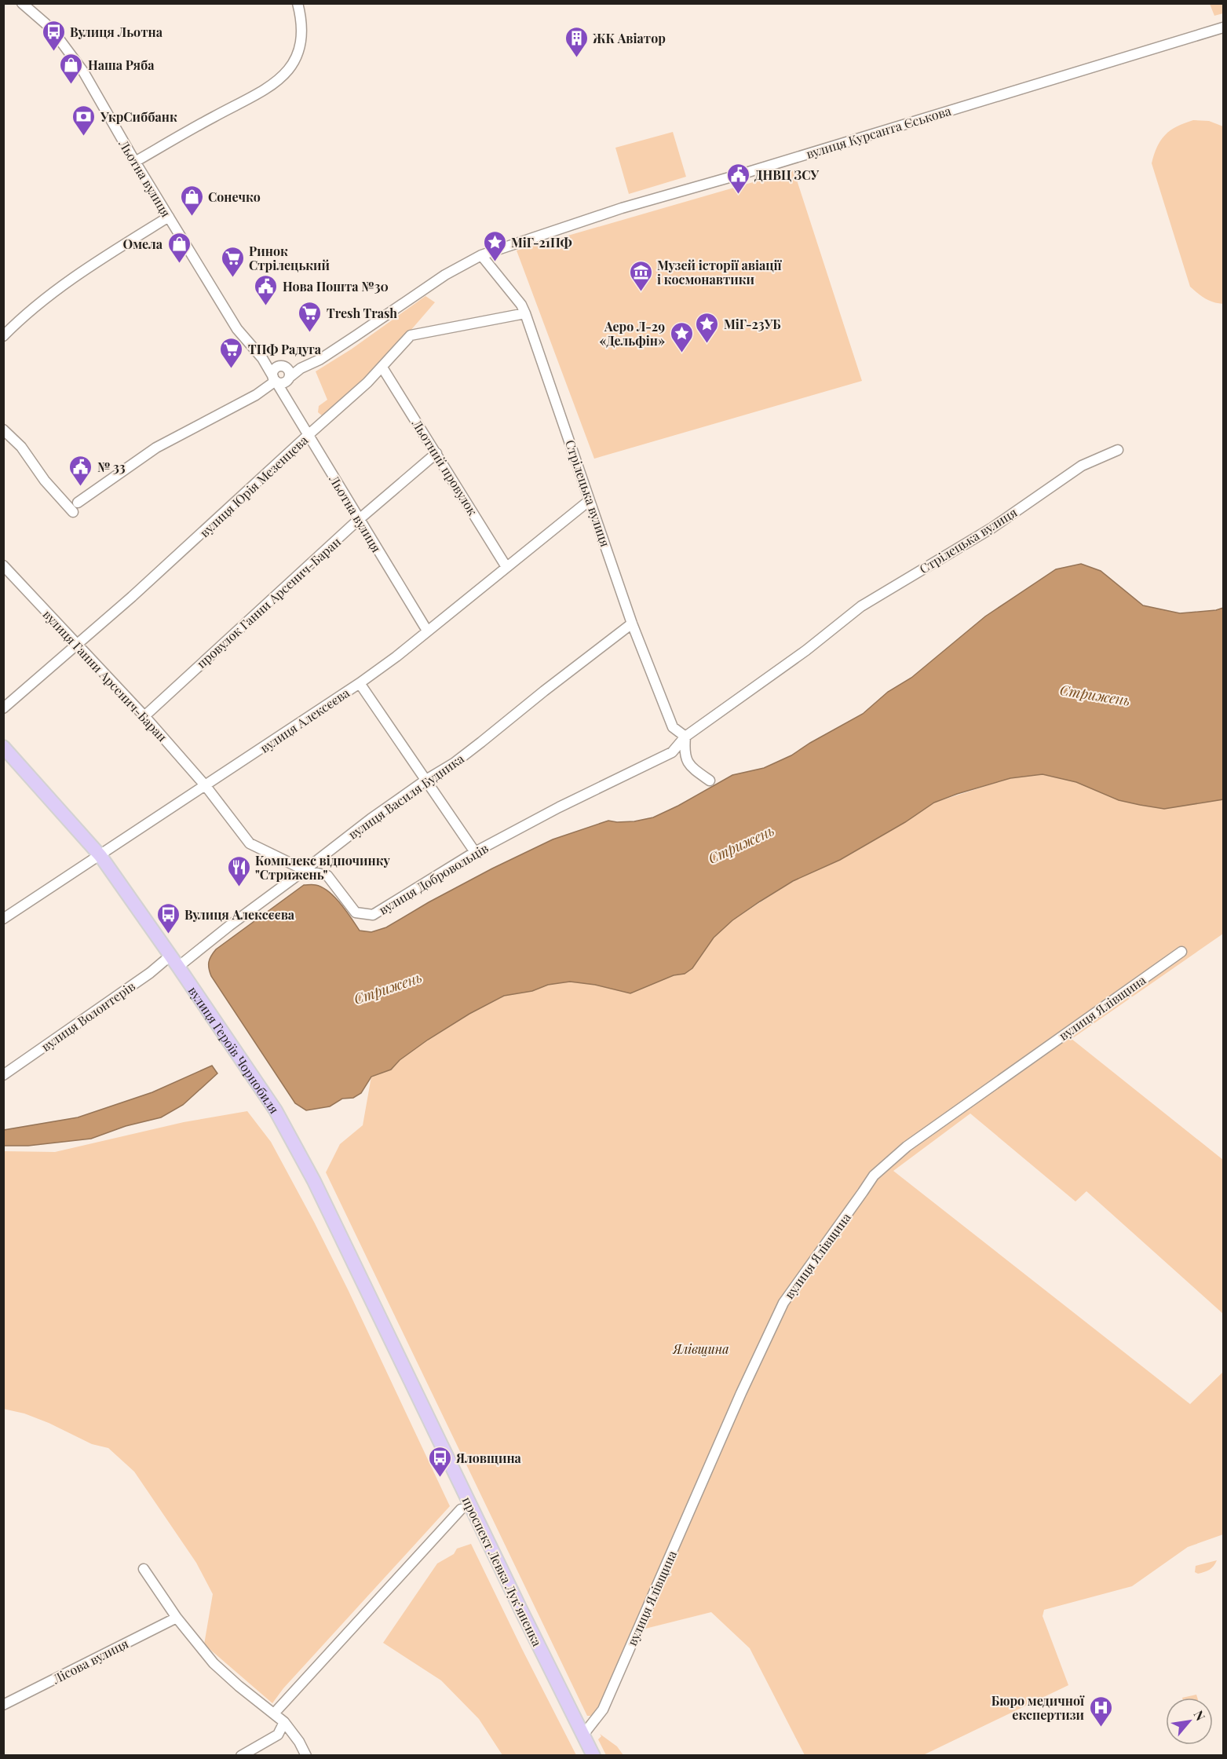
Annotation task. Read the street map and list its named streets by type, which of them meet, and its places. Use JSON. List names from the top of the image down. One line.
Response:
{"streets":{"main road":["вулиця Героїв Чорнобиля","проспект Левка Лукʼяненка"],"street":["вулиця Курсанта Єськова","Льотна вулиця","Льотний провулок","вулиця Юрія Мезенцева","Стрілецька вулиця","провулок Ганни Арсенич-Баран","вулиця Ганни Арсенич-Баран","вулиця Алексєєва","вулиця Василя Будника","вулиця Добровольців","вулиця Ялівщина","вулиця Волонтерів","Лісова вулиця"]},"crossings":[["вулиця Курсанта Єськова","Льотна вулиця"],["вулиця Курсанта Єськова","Стрілецька вулиця"],["Льотна вулиця","вулиця Юрія Мезенцева"],["Льотна вулиця","Стрілецька вулиця"],["Льотна вулиця","провулок Ганни Арсенич-Баран"],["Льотна вулиця","вулиця Алексєєва"],["Льотний провулок","вулиця Юрія Мезенцева"],["Льотний провулок","провулок Ганни Арсенич-Баран"],["Льотний провулок","вулиця Алексєєва"],["вулиця Юрія Мезенцева","Стрілецька вулиця"],["вулиця Юрія Мезенцева","вулиця Ганни Арсенич-Баран"],["Стрілецька вулиця","вулиця Алексєєва"],["Стрілецька вулиця","вулиця Василя Будника"],["Стрілецька вулиця","вулиця Добровольців"],["провулок Ганни Арсенич-Баран","вулиця Ганни Арсенич-Баран"],["вулиця Ганни Арсенич-Баран","вулиця Алексєєва"],["вулиця Ганни Арсенич-Баран","вулиця Добровольців"],["вулиця Алексєєва","вулиця Добровольців"],["вулиця Алексєєва","вулиця Героїв Чорнобиля"],["вулиця Василя Будника","вулиця Добровольців"],["вулиця Василя Будника","вулиця Героїв Чорнобиля"],["вулиця Ялівщина","проспект Левка Лукʼяненка"],["вулиця Волонтерів","вулиця Героїв Чорнобиля"],["вулиця Героїв Чорнобиля","проспект Левка Лукʼяненка"]],"water":["Стрижень"],"parks":["Ялівщина"],"places":{"bus stop":["Вулиця Льотна","Вулиця Алексєєва","Яловщина"],"building":["ЖК Авіатор"],"shop":["Наша Ряба","Сонечко","Омела"],"bank":["УкрСиббанк"],"public building":["ДНВЦ ЗСУ","Нова Пошта №30","№ 33"],"place":["МіГ-21ПФ","МіГ-23УБ","Аеро Л-29 «Дельфін»"],"supermarket":["Ринок Стрілецький","Tresh Trash","ТПФ Радуга"],"museum":["Музей історії авіації і космонавтики"],"restaurant":["Комплекс відпочинку \"Стрижень\""],"hospital":["Бюро медичної експертизи"]},"north":"top right"}
